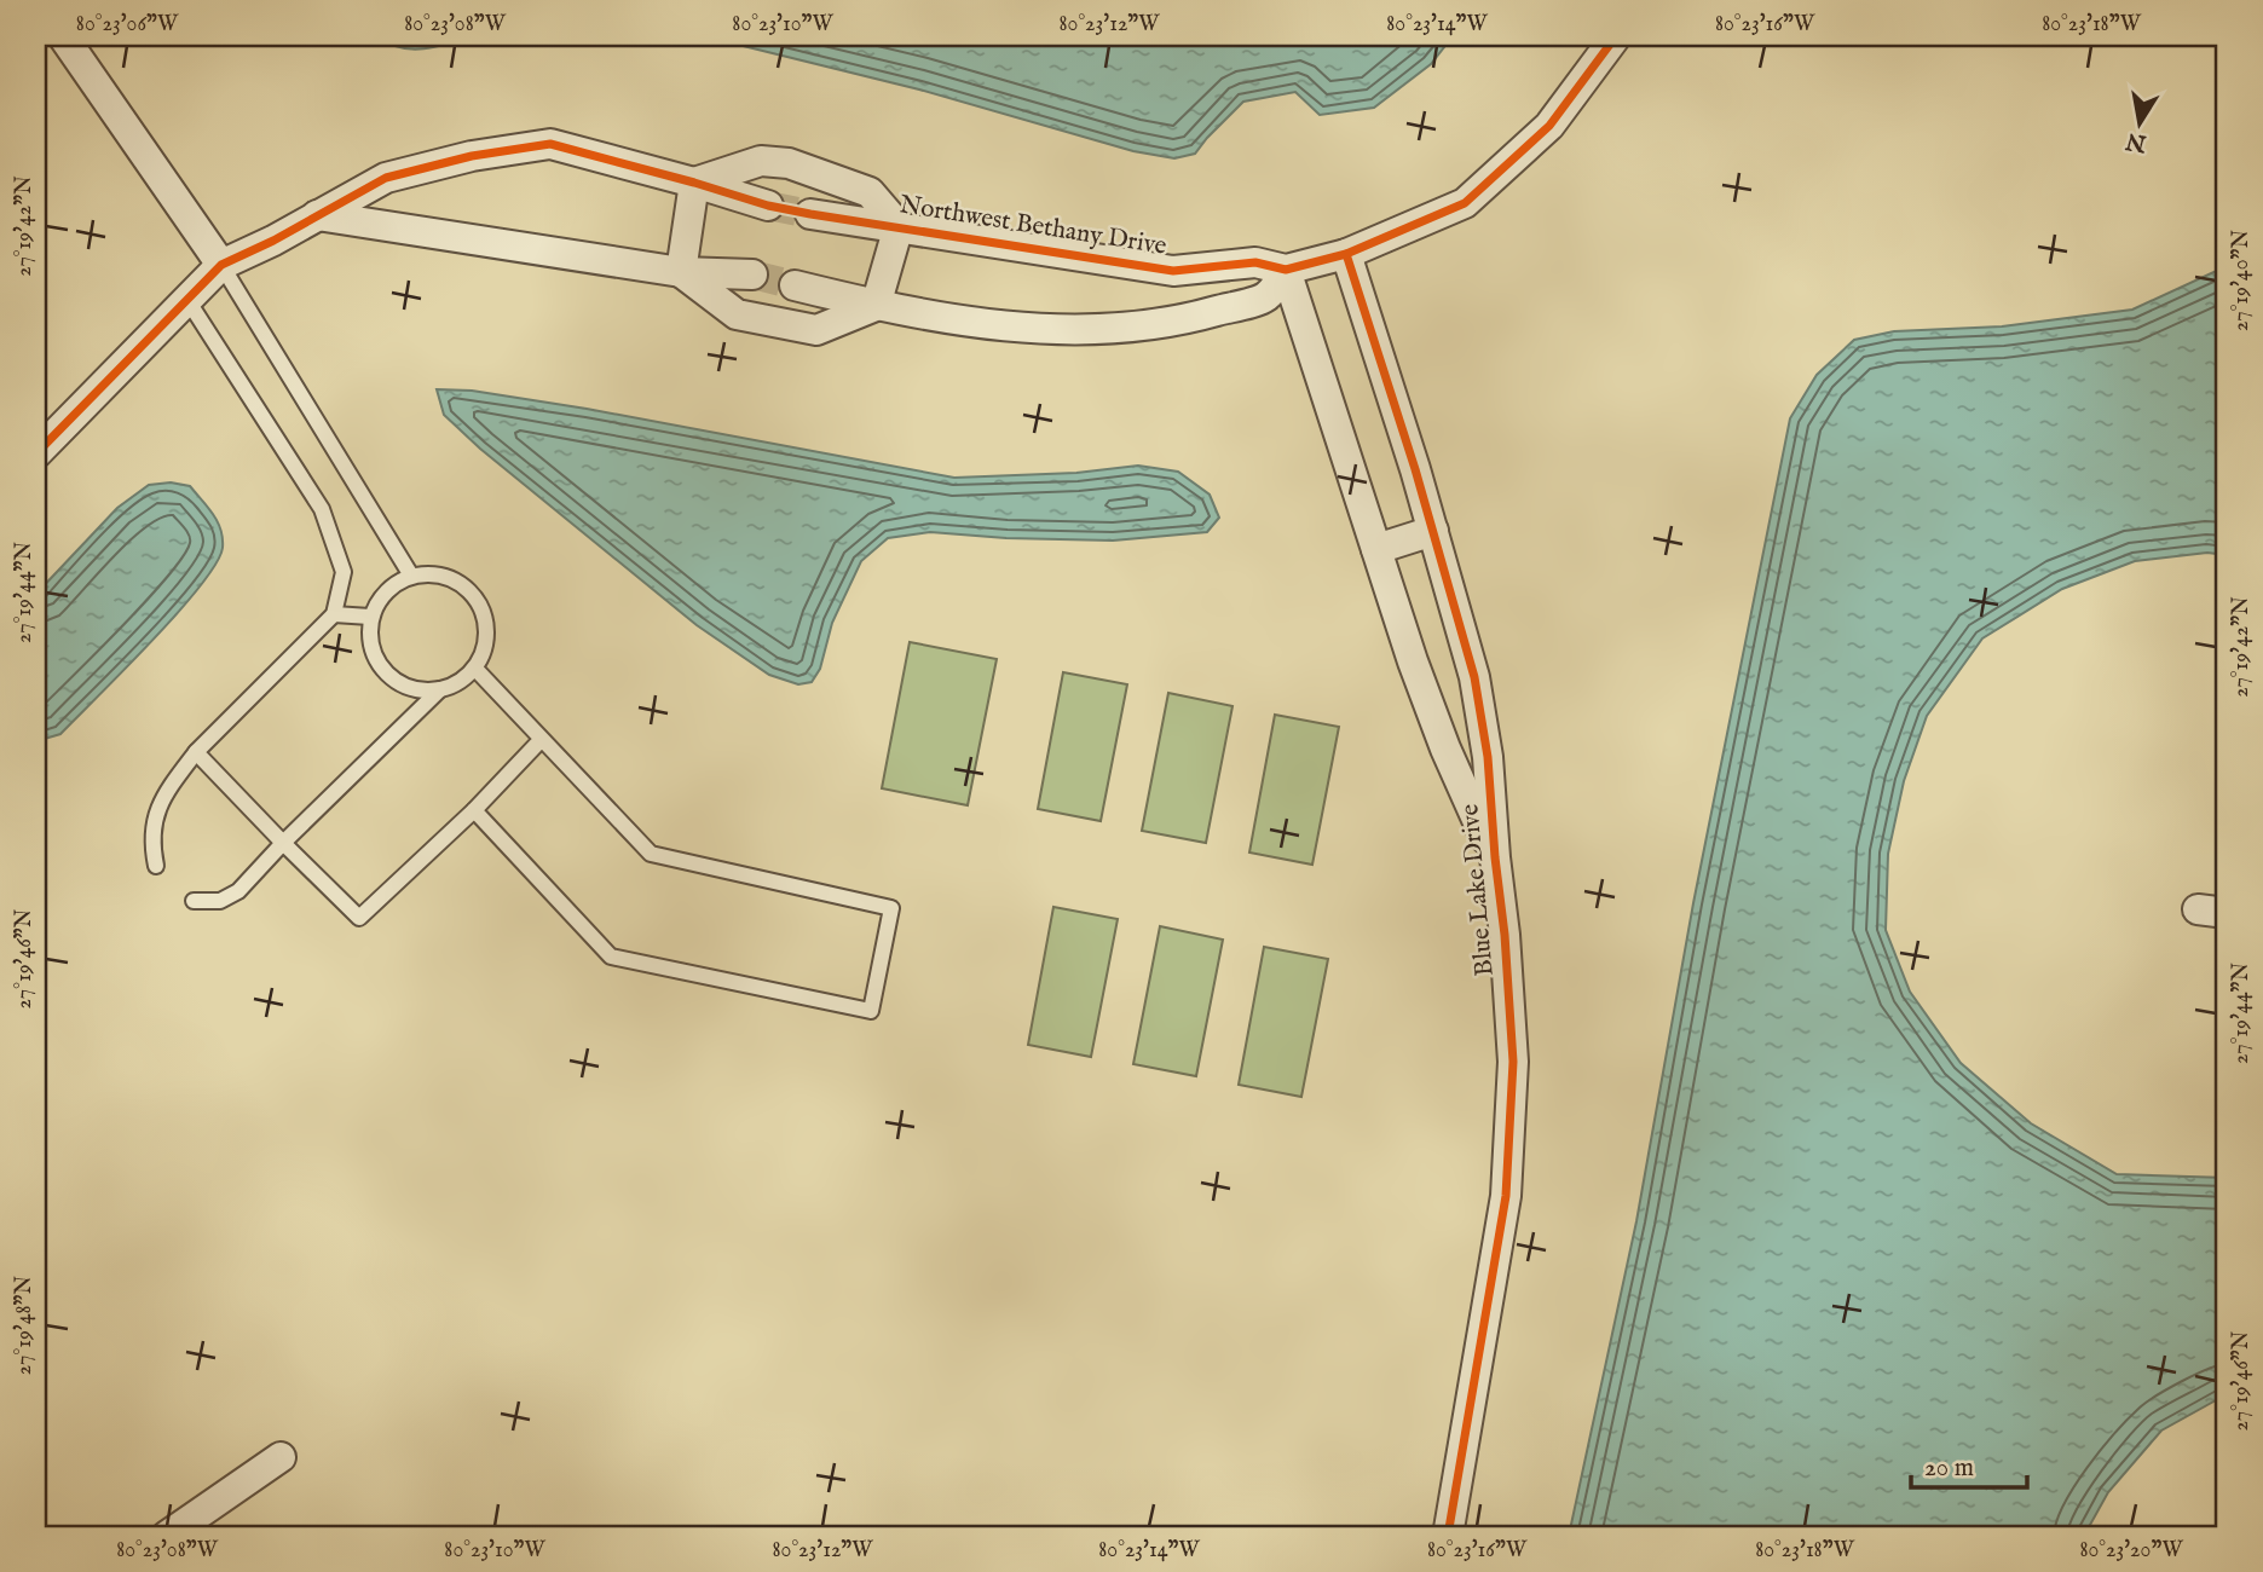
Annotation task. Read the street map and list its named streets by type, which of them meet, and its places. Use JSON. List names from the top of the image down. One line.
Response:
{"streets":{"street":["Northwest Bethany Drive","Blue Lake Drive"]},"crossings":[["Northwest Bethany Drive","Blue Lake Drive"]],"scale_bar":"20 m","north":"bottom","coordinates":["80°23'06\"W","80°23'08\"W","80°23'10\"W","80°23'12\"W","80°23'14\"W","80°23'16\"W","80°23'18\"W","27°19'42\"N","27°19'40\"N","27°19'44\"N","27°19'46\"N","27°19'48\"N","80°23'20\"W"]}
